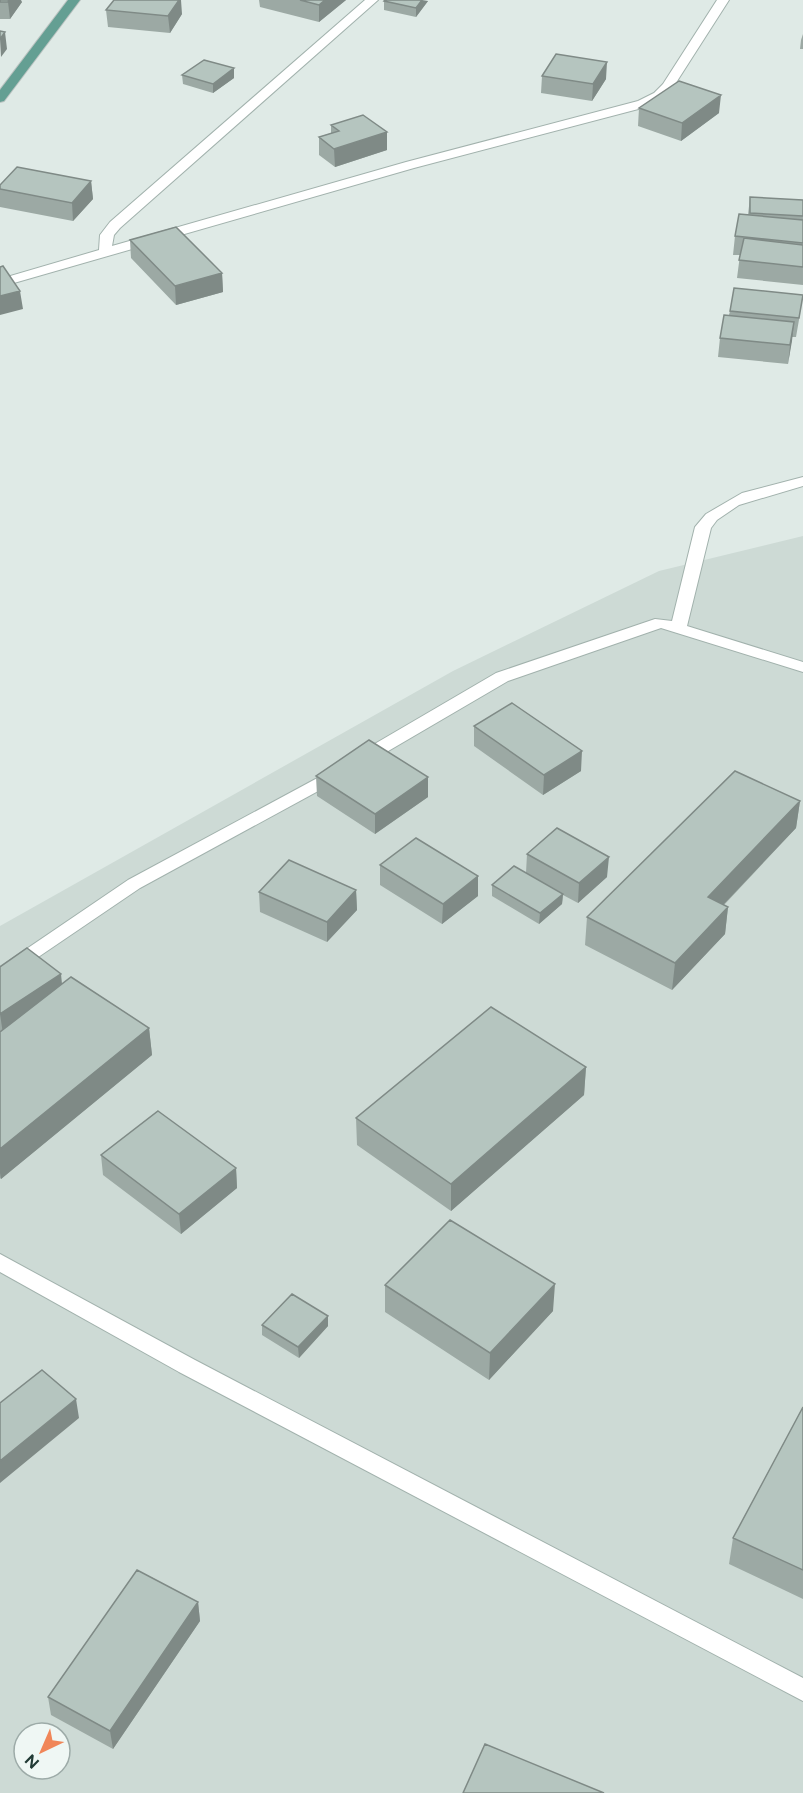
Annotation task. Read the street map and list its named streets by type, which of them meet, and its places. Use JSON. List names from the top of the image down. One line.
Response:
{"north":"bottom left"}
